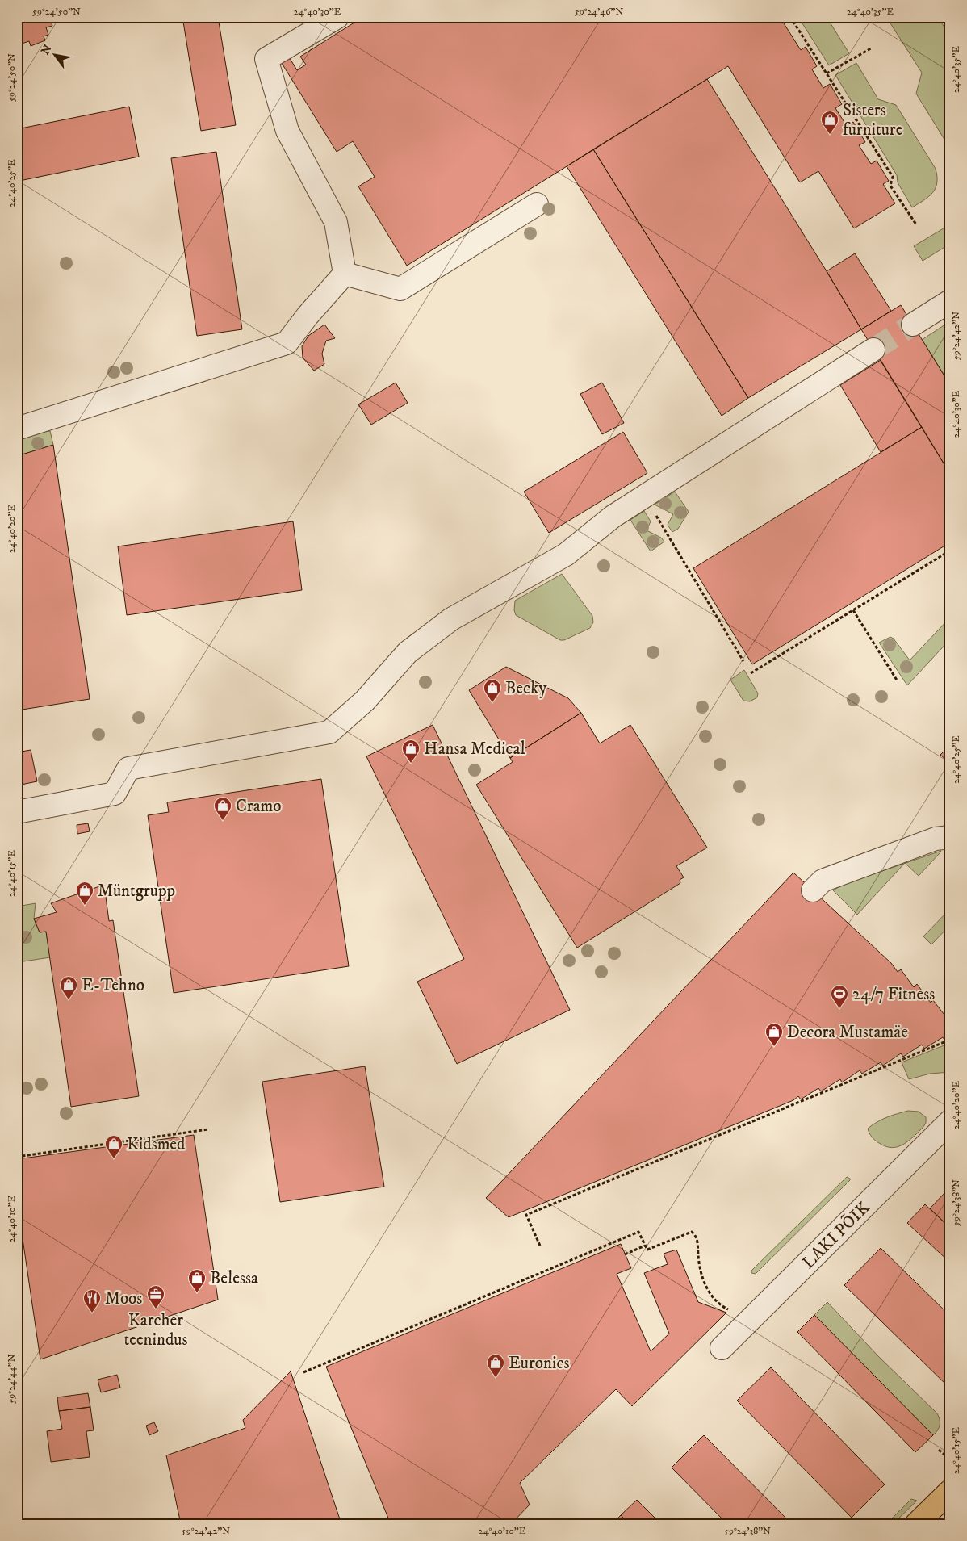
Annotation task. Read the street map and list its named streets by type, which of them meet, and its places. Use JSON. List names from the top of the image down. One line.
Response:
{"streets":{"street":["LAKI PÕIK"]},"places":{"shop":["Sisters furniture","Becky","Hansa Medical","Cramo","Müntgrupp","E-Tehno","Decora Mustamäe","Kidsmed","Belessa","Euronics"],"sports":["24/7 Fitness"],"office":["Karcher teenindus"],"restaurant":["Moos"]},"north":"top left","coordinates":["59°24'50\"N","24°40'30\"E","59°24'46\"N","24°40'35\"E","24°40'25\"E","59°24'42\"N","24°40'20\"E","24°40'15\"E","59°24'38\"N","24°40'10\"E","59°24'44\"N"]}
